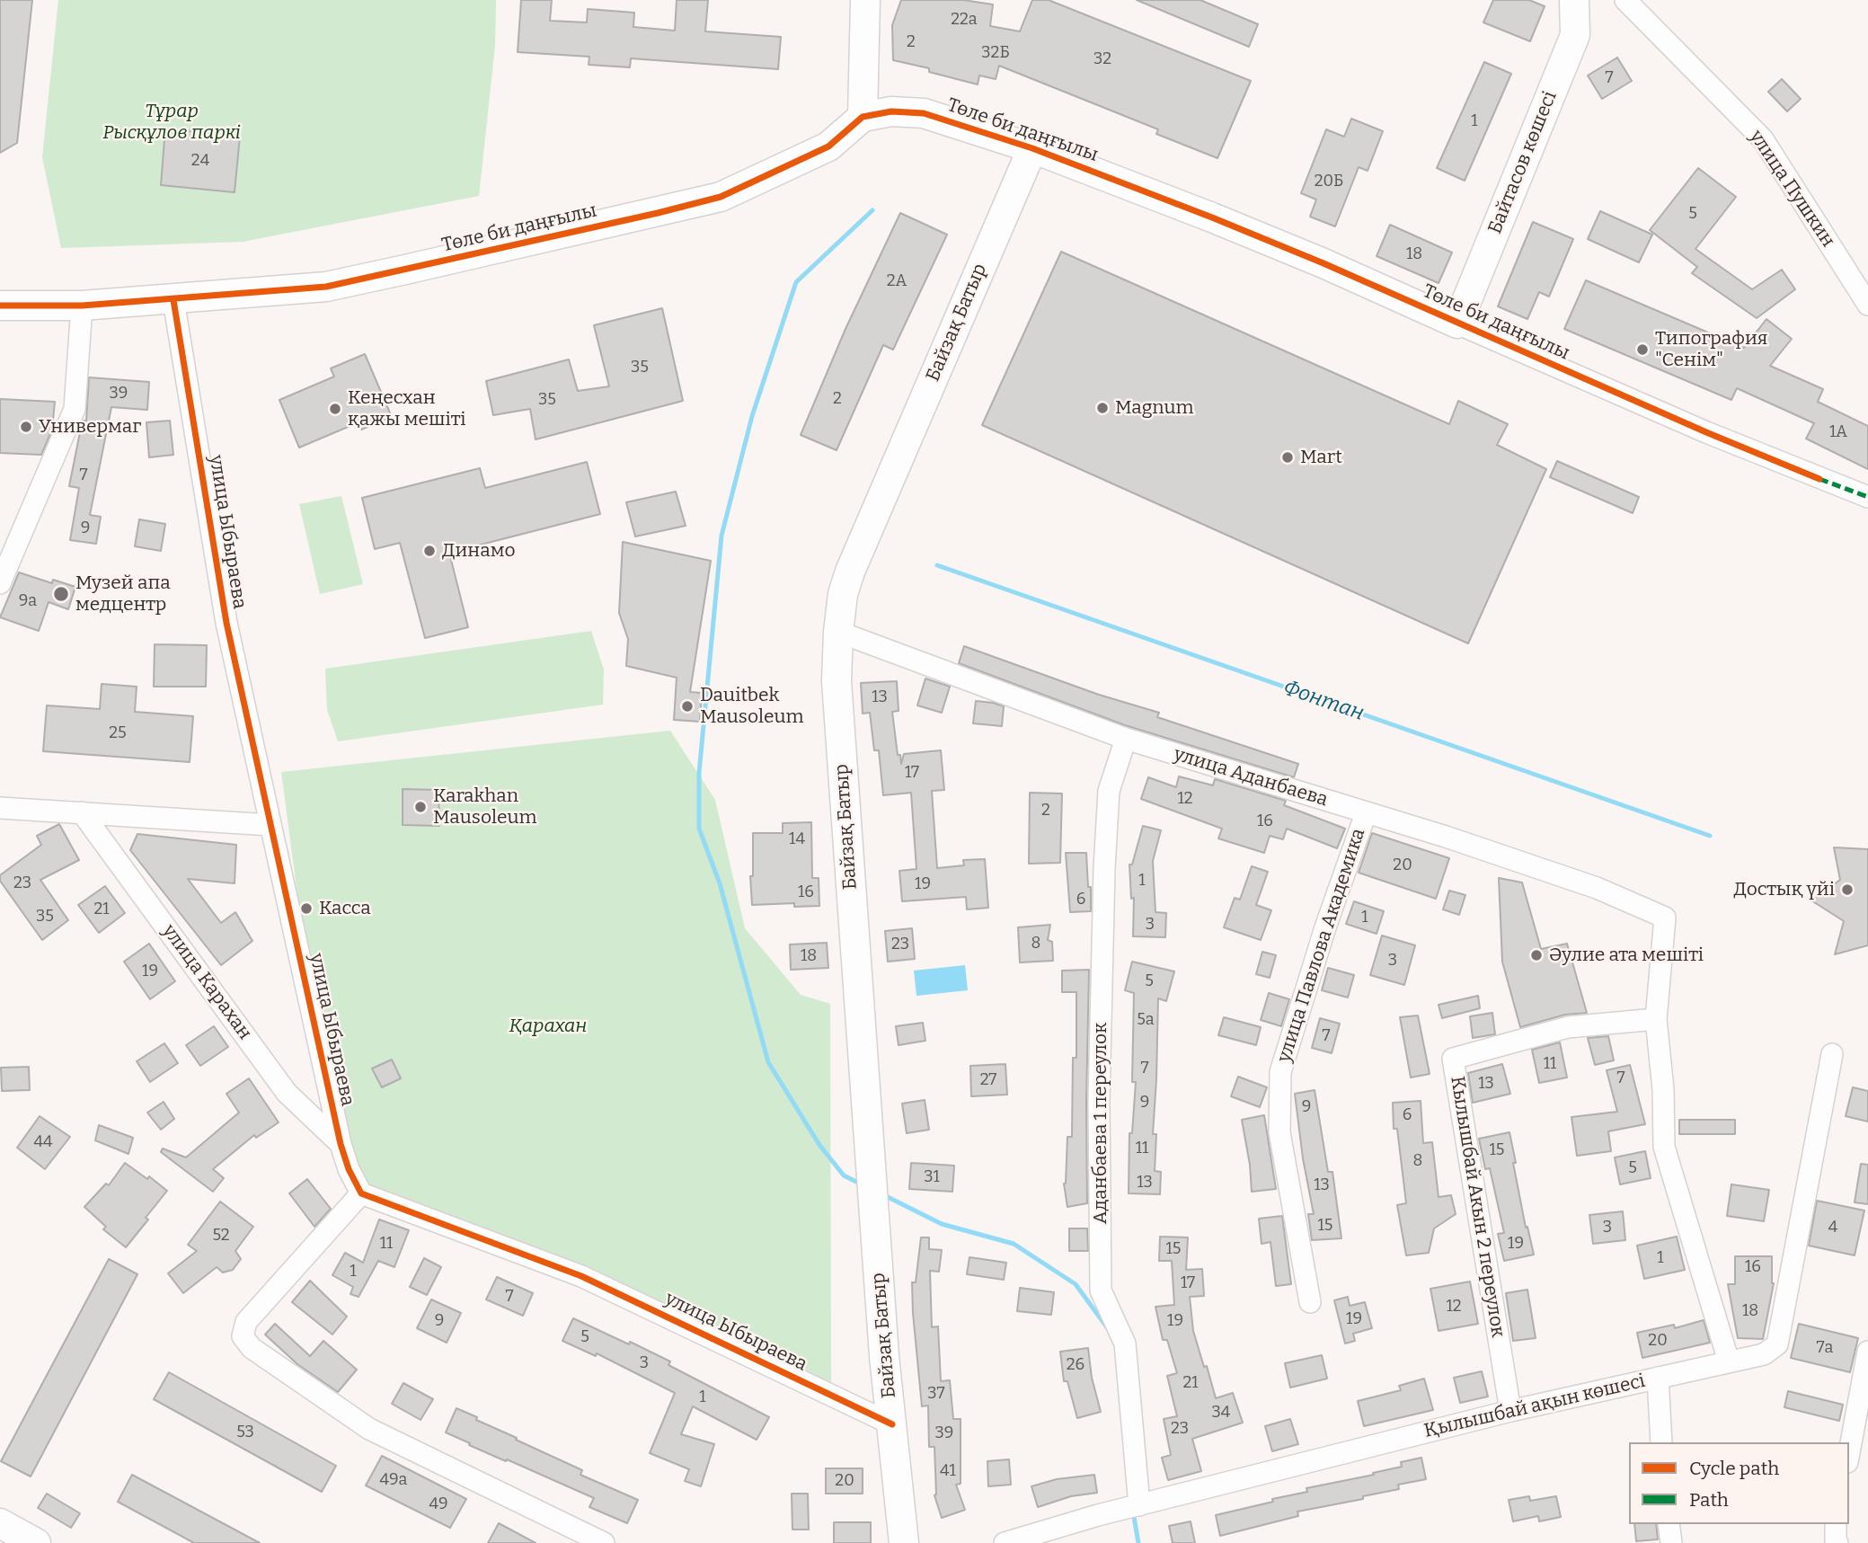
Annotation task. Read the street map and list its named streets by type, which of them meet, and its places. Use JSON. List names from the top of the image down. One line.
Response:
{"streets":{"street":["Төле би даңғылы","Байтасов көшесі","улица Пушкин","Байзақ Батыр","улица Ыбыраева","улица Аданбаева","улица Павлова Академика","улица Карахан","Аданбаева 1 переулок","Кылышбай Акын 2 переулок","Қылышбай ақын көшесі"]},"crossings":[["Төле би даңғылы","Байтасов көшесі"],["Төле би даңғылы","Байзақ Батыр"],["Төле би даңғылы","улица Ыбыраева"],["Байзақ Батыр","улица Ыбыраева"],["Байзақ Батыр","улица Аданбаева"],["улица Ыбыраева","улица Карахан"],["улица Аданбаева","улица Павлова Академика"],["улица Аданбаева","Аданбаева 1 переулок"],["улица Аданбаева","Кылышбай Акын 2 переулок"],["Аданбаева 1 переулок","Қылышбай ақын көшесі"],["Кылышбай Акын 2 переулок","Қылышбай ақын көшесі"]],"water":["Фонтан"],"parks":["Тұрар Рысқұлов паркі","Қарахан"],"places":["Типография \"Сенім\"","Magnum","Кеңесхан қажы мешіті","Универмаг","Mart","Динамо","Музей апа медцентр","Dauitbek Mausoleum","Karakhan Mausoleum","Достық үйі","Касса","Әулие ата мешіті"],"house_numbers":["22а","2","32Б","32","7","1","24","20Б","5","18","2А","35","39","2","35","1А","7","9","9а","13","25","17","12","2","16","14","20","1","23","19","16","6","21","35","1","3","8","23","18","3","19","5","5а","7","11","7","7","27","13","9","9","6","44","11","15","8","5","31","13","13","15","3","4","52","11","19","15","1","16","1","17","7","12","18","19","9","19","5","20","7а","3","26","21","37","1","34","23","53","39","41","49а","20","49"],"legend":["Cycle path","Path"]}
